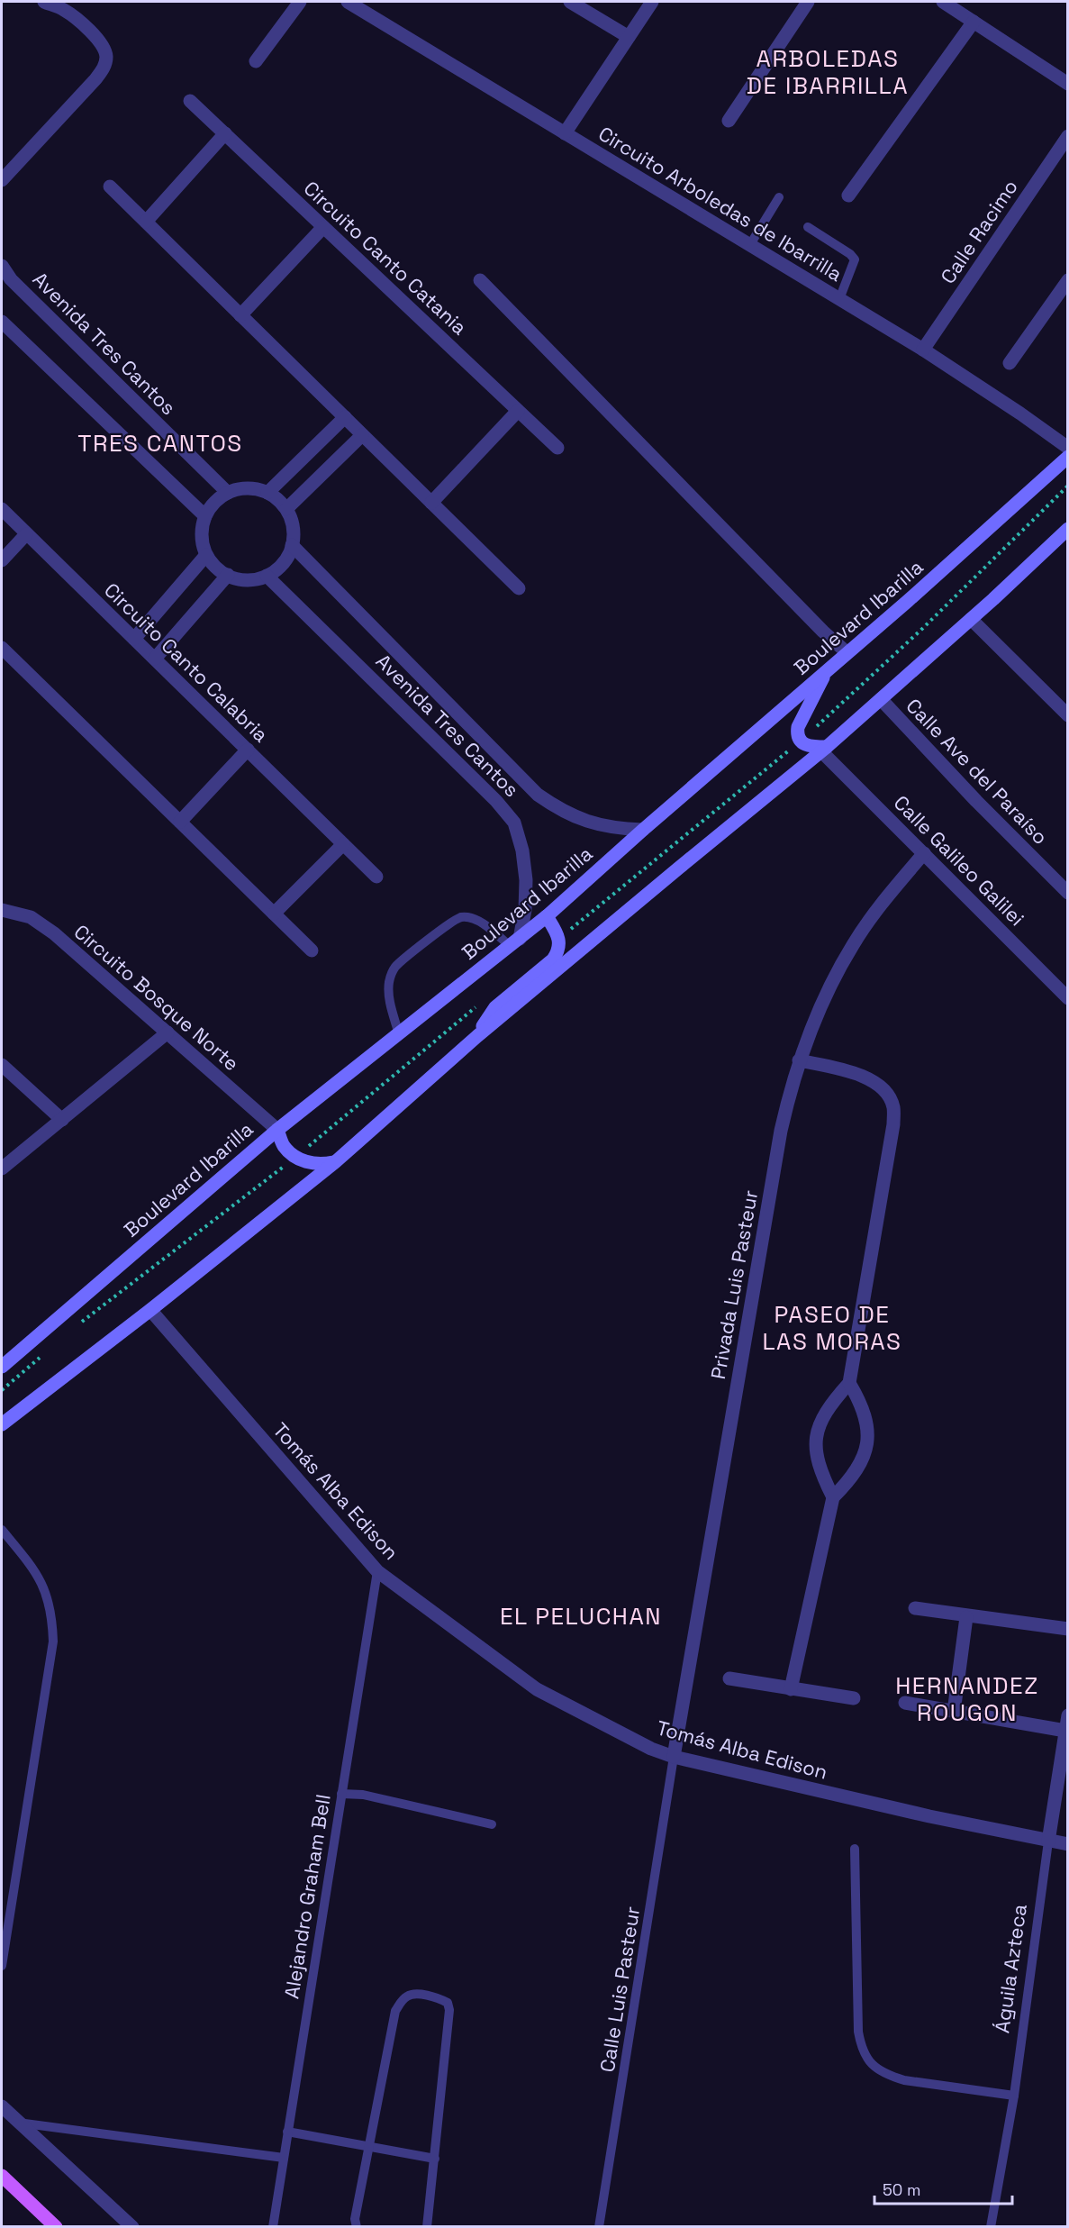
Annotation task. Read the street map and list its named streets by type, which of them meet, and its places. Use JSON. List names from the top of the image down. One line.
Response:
{"streets":{"main road":["Boulevard Ibarilla"],"street":["Circuito Arboledas de Ibarrilla","Calle Racimo","Circuito Canto Catania","Avenida Tres Cantos","Circuito Canto Calabria","Calle Ave del Paraíso","Calle Galileo Galilei","Circuito Bosque Norte","Privada Luis Pasteur","Tomás Alba Edison","Águila Azteca"],"lane":["Alejandro Graham Bell","Calle Luis Pasteur"]},"crossings":[["Circuito Arboledas de Ibarrilla","Calle Racimo"],["Avenida Tres Cantos","Boulevard Ibarilla"],["Boulevard Ibarilla","Circuito Bosque Norte"],["Calle Galileo Galilei","Privada Luis Pasteur"],["Privada Luis Pasteur","Tomás Alba Edison"],["Privada Luis Pasteur","Calle Luis Pasteur"],["Tomás Alba Edison","Alejandro Graham Bell"],["Tomás Alba Edison","Águila Azteca"],["Tomás Alba Edison","Calle Luis Pasteur"]],"districts":["ARBOLEDAS DE IBARRILLA","TRES CANTOS","PASEO DE LAS MORAS","EL PELUCHAN","HERNANDEZ ROUGON"],"scale_bar":"50 m"}
